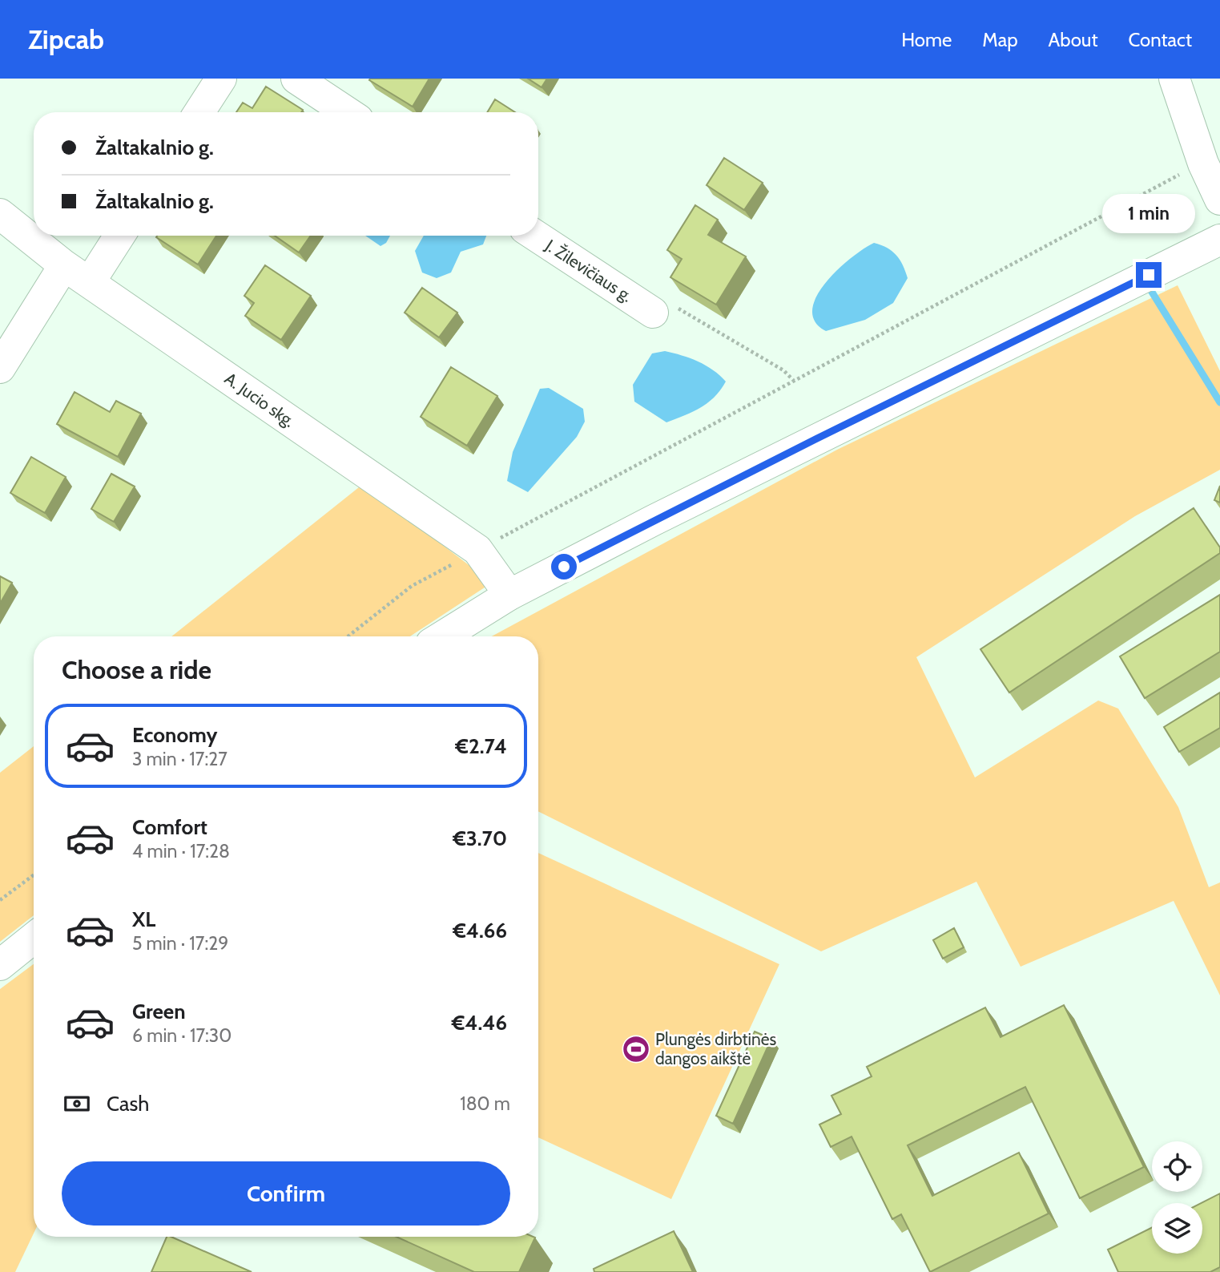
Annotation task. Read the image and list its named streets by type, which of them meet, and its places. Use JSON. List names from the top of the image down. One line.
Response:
{"streets":{"street":["J. Žilevičiaus g.","A. Jucio skg."]},"places":{"sports":["Plungės dirbtinės dangos aikštė"]},"page":{"header":"Zipcab","nav":["Home","Map","About","Contact"],"banner":["Žaltakalnio g.","Žaltakalnio g."],"bubble":"1 min","heading":"Choose a ride","list":[{"name":"Economy","note":"3 min · 17:27","value":"€2.74"},{"name":"Comfort","note":"4 min · 17:28","value":"€3.70"},{"name":"XL","note":"5 min · 17:29","value":"€4.66"},{"name":"Green","note":"6 min · 17:30","value":"€4.46"}],"pay":["Cash","180 m"],"buttons":"Confirm"}}
